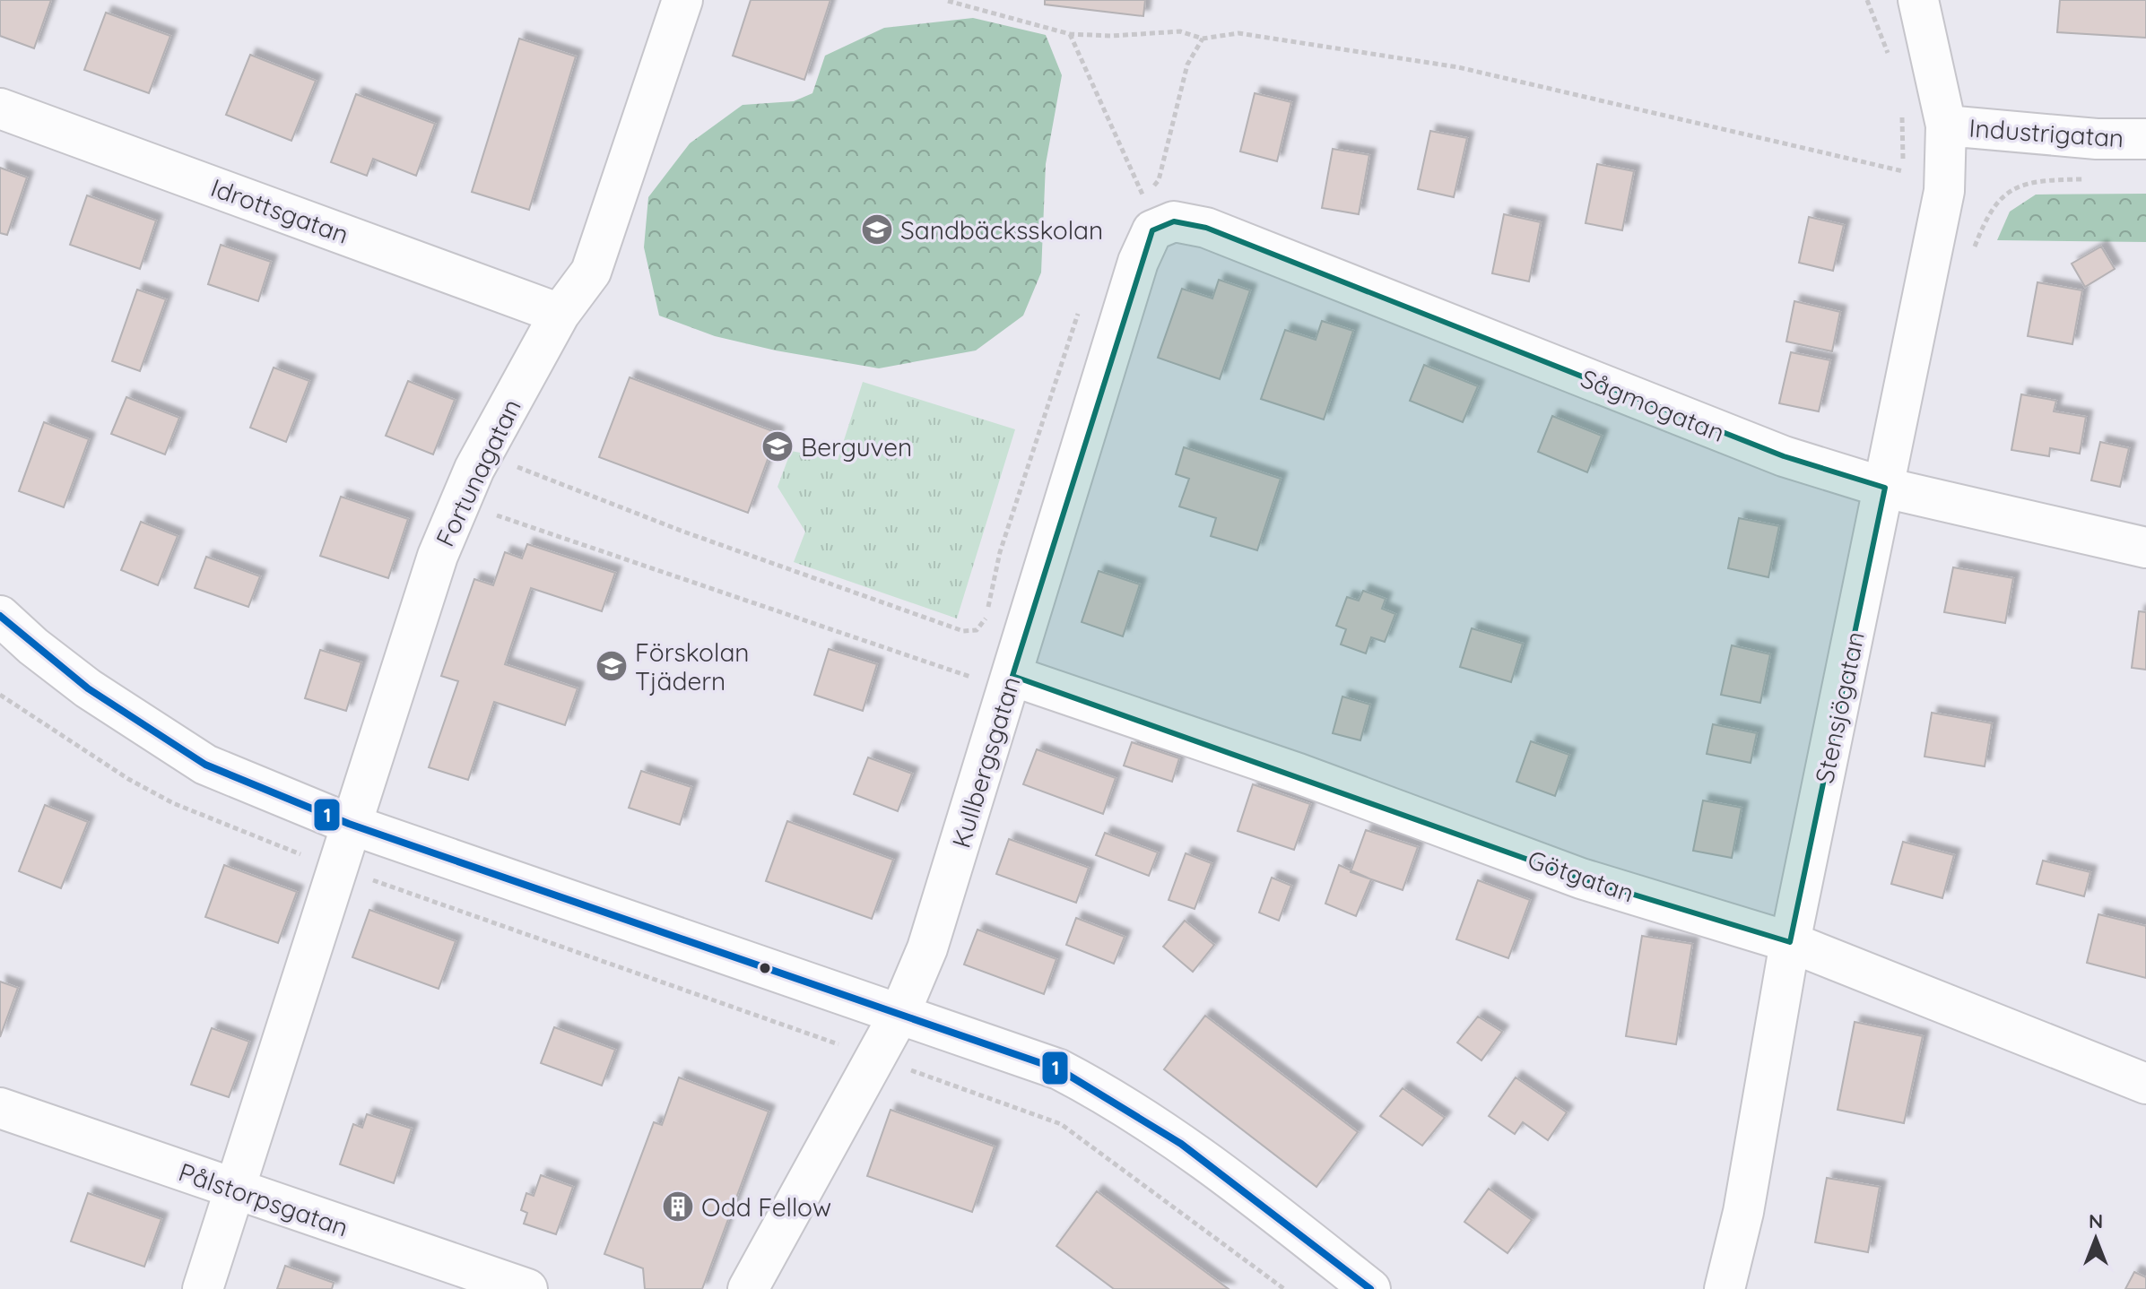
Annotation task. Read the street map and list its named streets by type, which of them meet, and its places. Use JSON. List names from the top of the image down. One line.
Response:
{"streets":{"street":["Industrigatan","Idrottsgatan","Sågmogatan","Fortunagatan","Stensjögatan","Kullbergsgatan","Götgatan","Pålstorpsgatan"]},"crossings":[["Industrigatan","Stensjögatan"],["Idrottsgatan","Fortunagatan"],["Sågmogatan","Stensjögatan"],["Sågmogatan","Kullbergsgatan"],["Fortunagatan","Pålstorpsgatan"],["Stensjögatan","Götgatan"],["Kullbergsgatan","Götgatan"]],"places":{"school or university":["Sandbäcksskolan","Berguven","Förskolan Tjädern"],"building":["Odd Fellow"]},"lines":["transit line 1"],"north":"top"}
